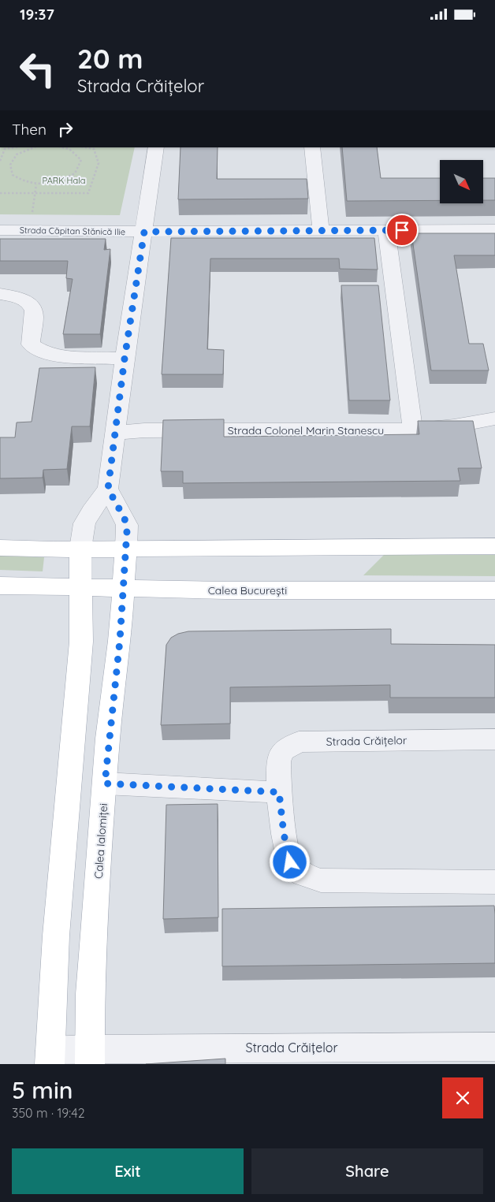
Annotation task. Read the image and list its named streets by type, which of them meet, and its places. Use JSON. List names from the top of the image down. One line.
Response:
{"streets":{"main road":["Calea București","Calea Ialomiței"],"street":["Strada Căpitan Stănică Ilie","Strada Colonel Marin Stanescu","Strada Crăițelor"]},"crossings":[["Calea București","Calea Ialomiței"],["Strada Crăițelor","Calea Ialomiței"]],"parks":["PARK Hala"],"north":"bottom right","page":{"status":"19:37","turn":["20 m","Strada Crăițelor"],"then":"Then","heading":["5 min","350 m · 19:42"],"buttons":["Exit","Share"]}}
